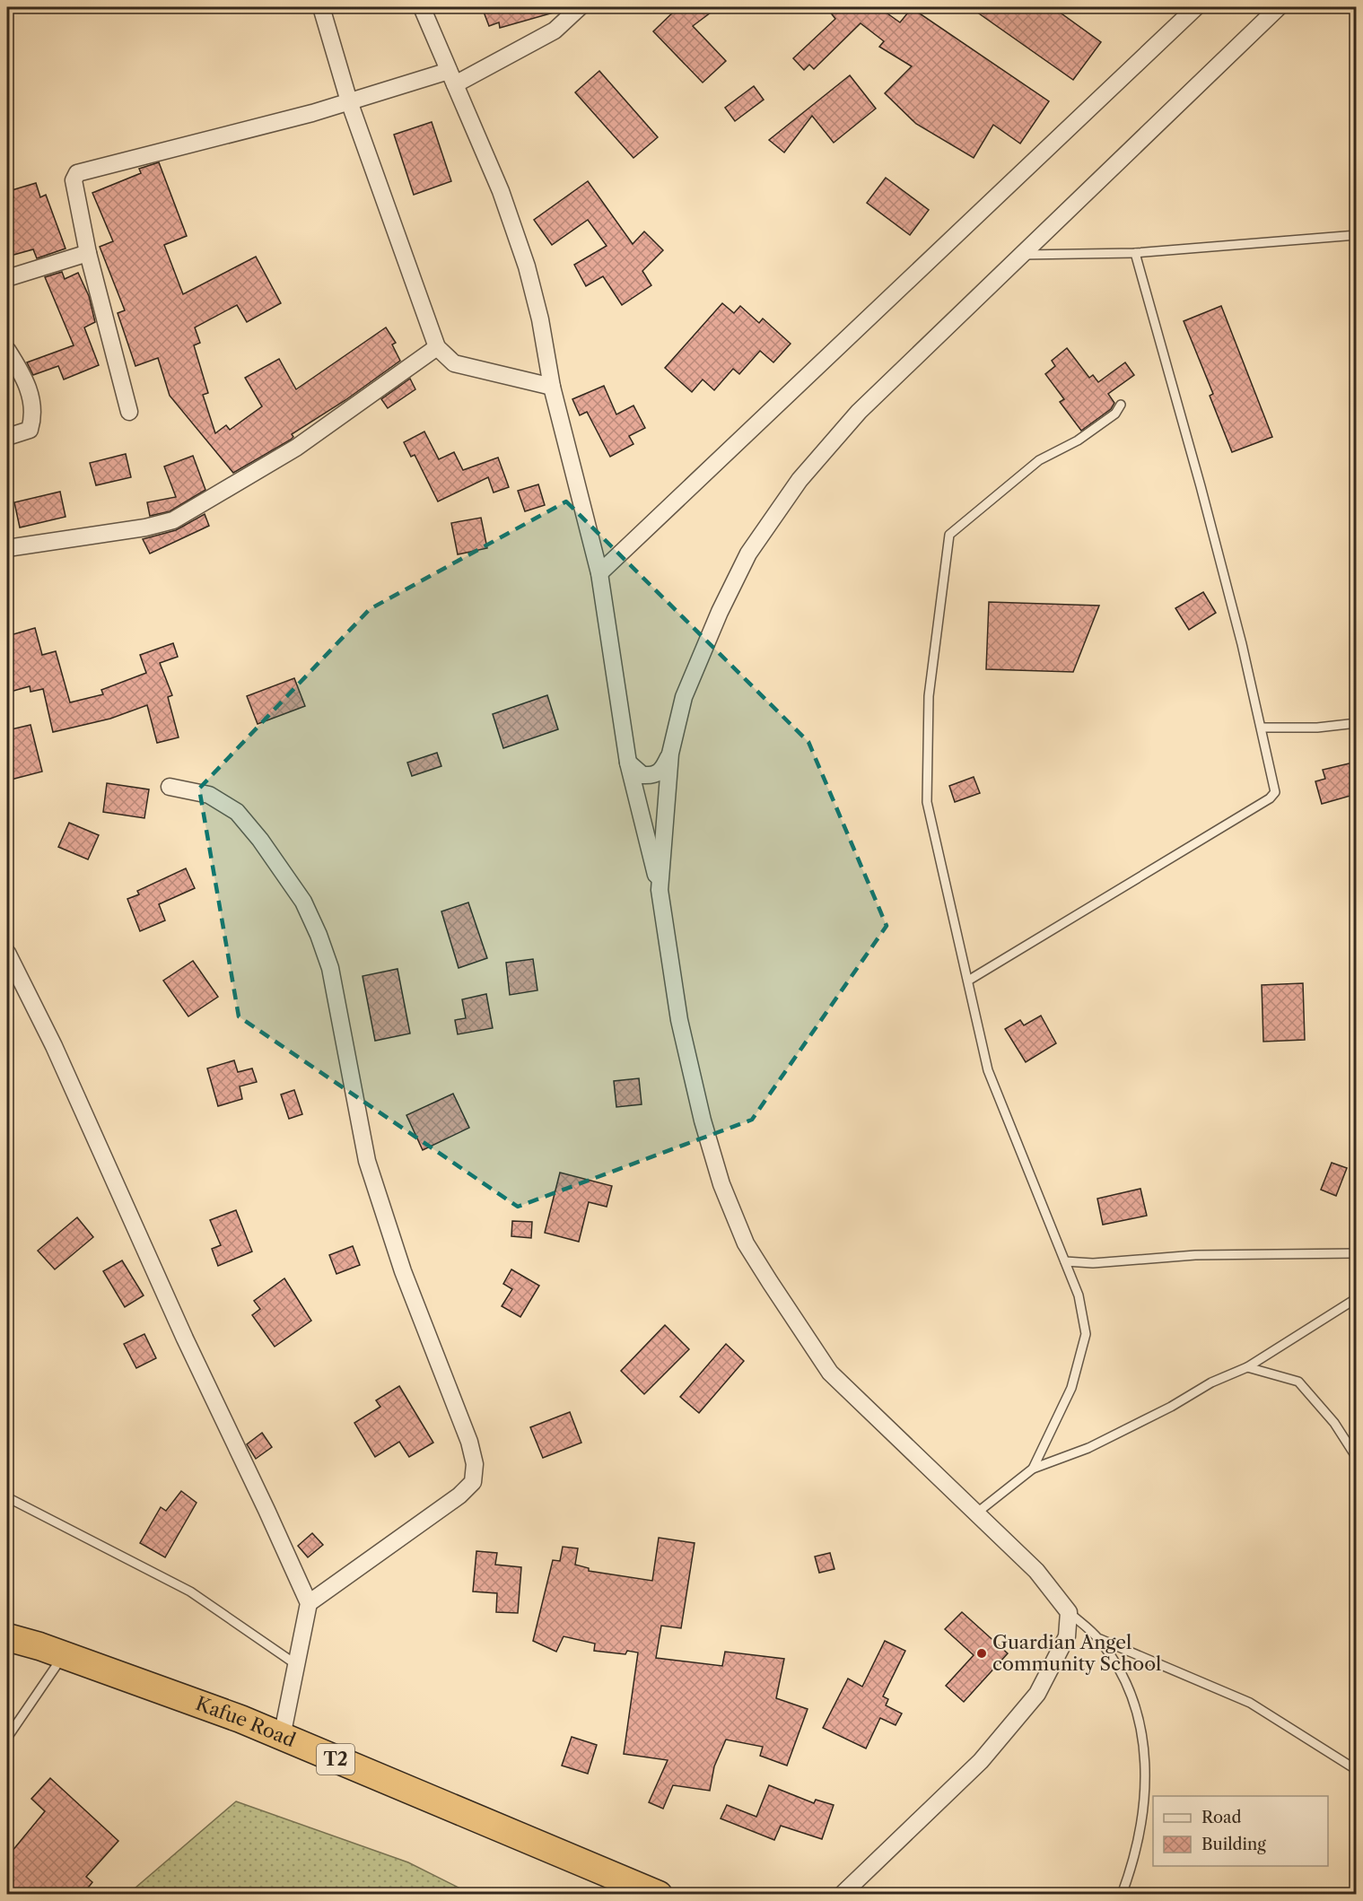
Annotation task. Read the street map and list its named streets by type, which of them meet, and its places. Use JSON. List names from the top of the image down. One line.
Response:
{"streets":{"highway":["Kafue Road","T2"]},"places":["Guardian Angel community School"],"legend":["Road","Building"]}
